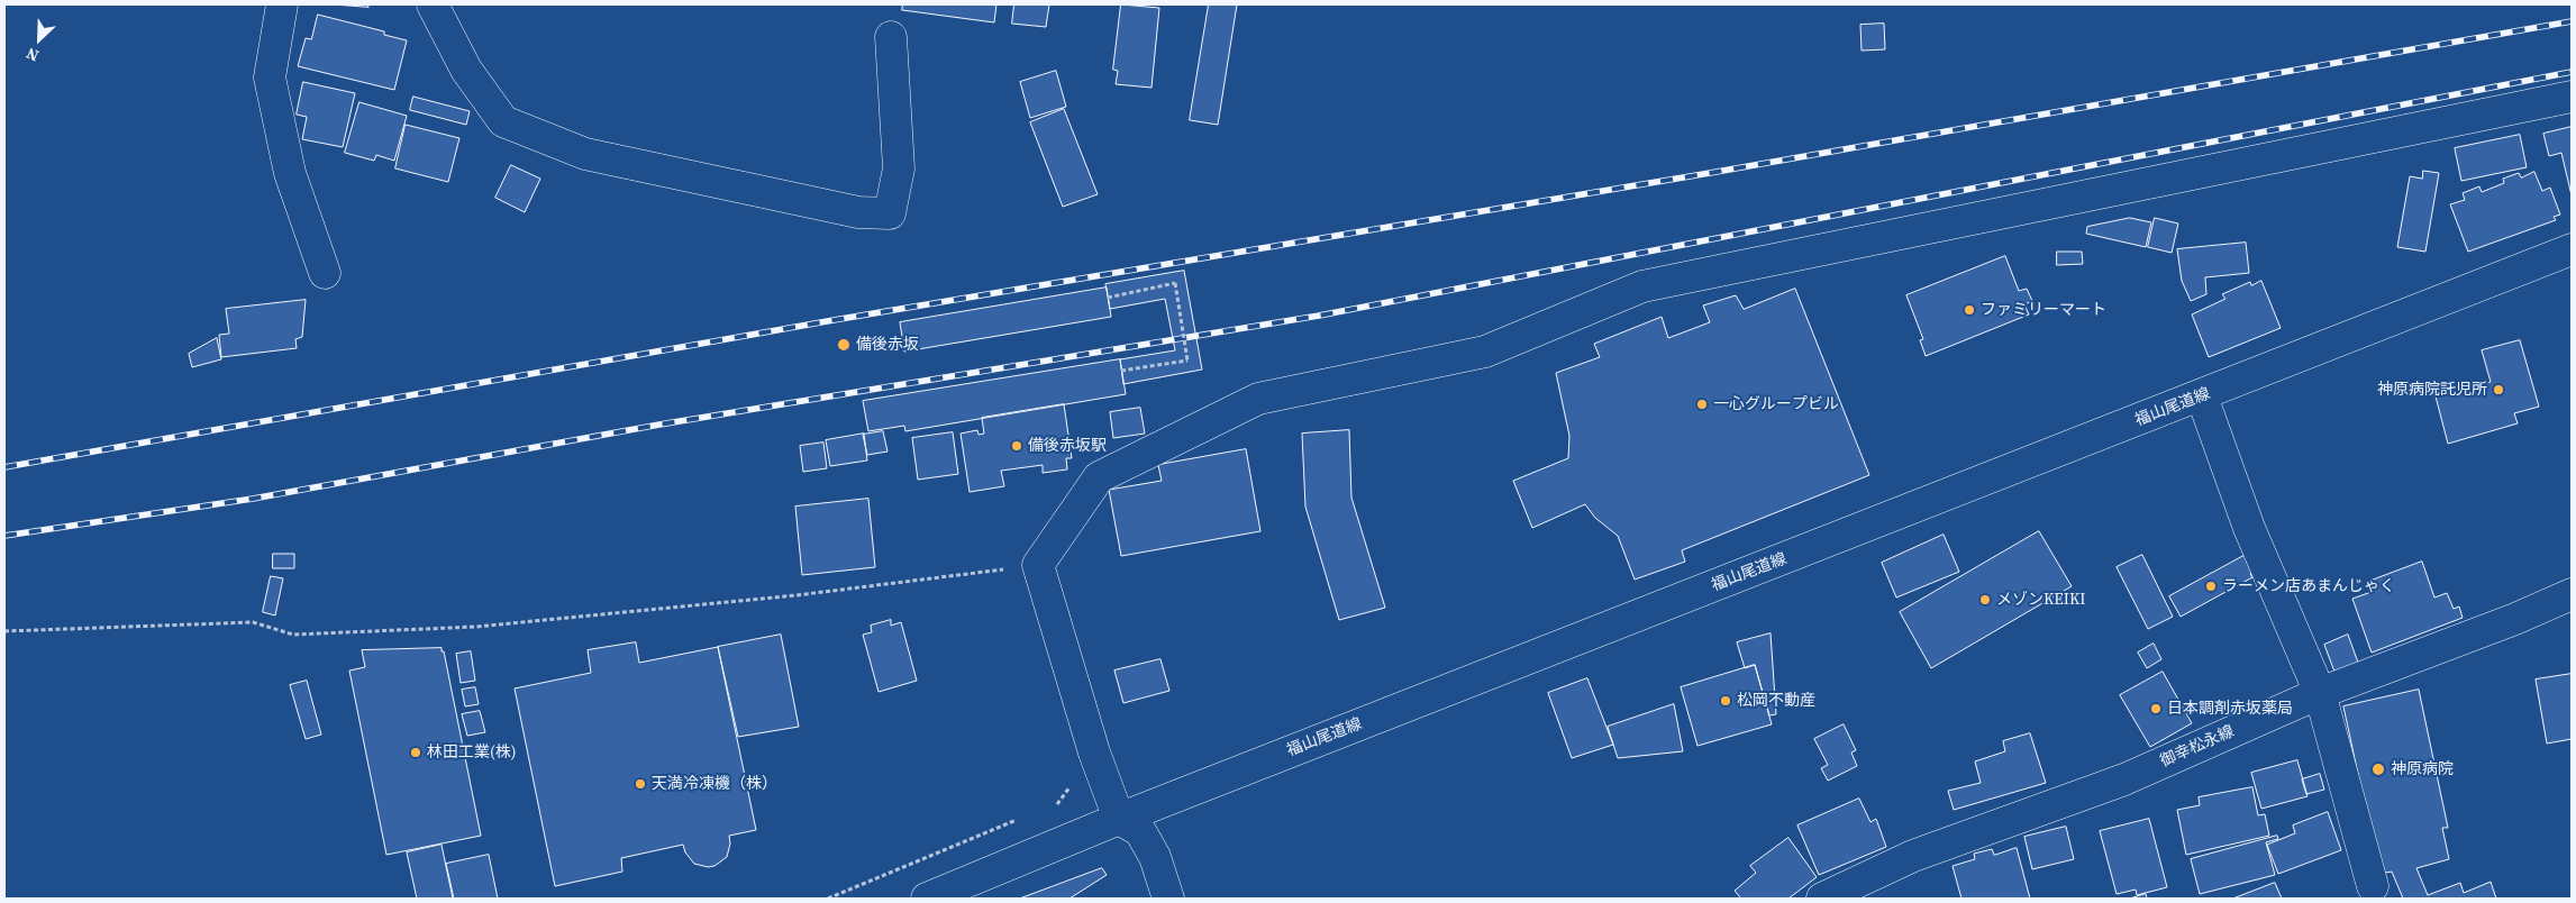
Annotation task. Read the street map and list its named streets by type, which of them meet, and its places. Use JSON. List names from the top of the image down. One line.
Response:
{"streets":{"main road":["福山尾道線","御幸松永線"]},"places":["ファミリーマート","備後赤坂","神原病院託児所","一心グループビル","備後赤坂駅","ラーメン店あまんじゃく","メゾンKEIKI","松岡不動産","日本調剤赤坂薬局","林田工業(株)","神原病院","天満冷凍機（株）"],"north":"bottom left"}
